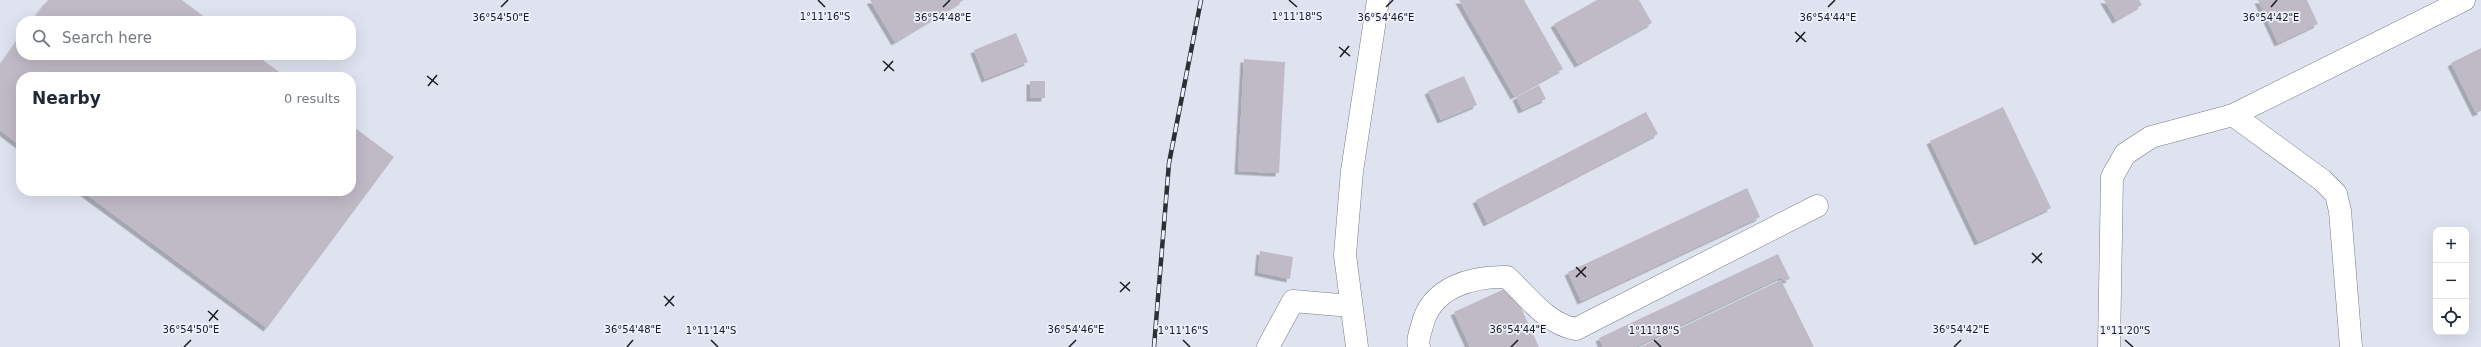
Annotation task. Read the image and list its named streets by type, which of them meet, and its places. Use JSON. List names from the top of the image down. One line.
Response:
{"page":{"search":"Search here","heading":["Nearby","0 results"],"map_buttons":["+","−"]},"coordinates":["1°11'18\"S","1°11'16\"S","36°54'50\"E","36°54'48\"E","36°54'46\"E","36°54'44\"E","36°54'42\"E","1°11'14\"S","1°11'20\"S"]}
